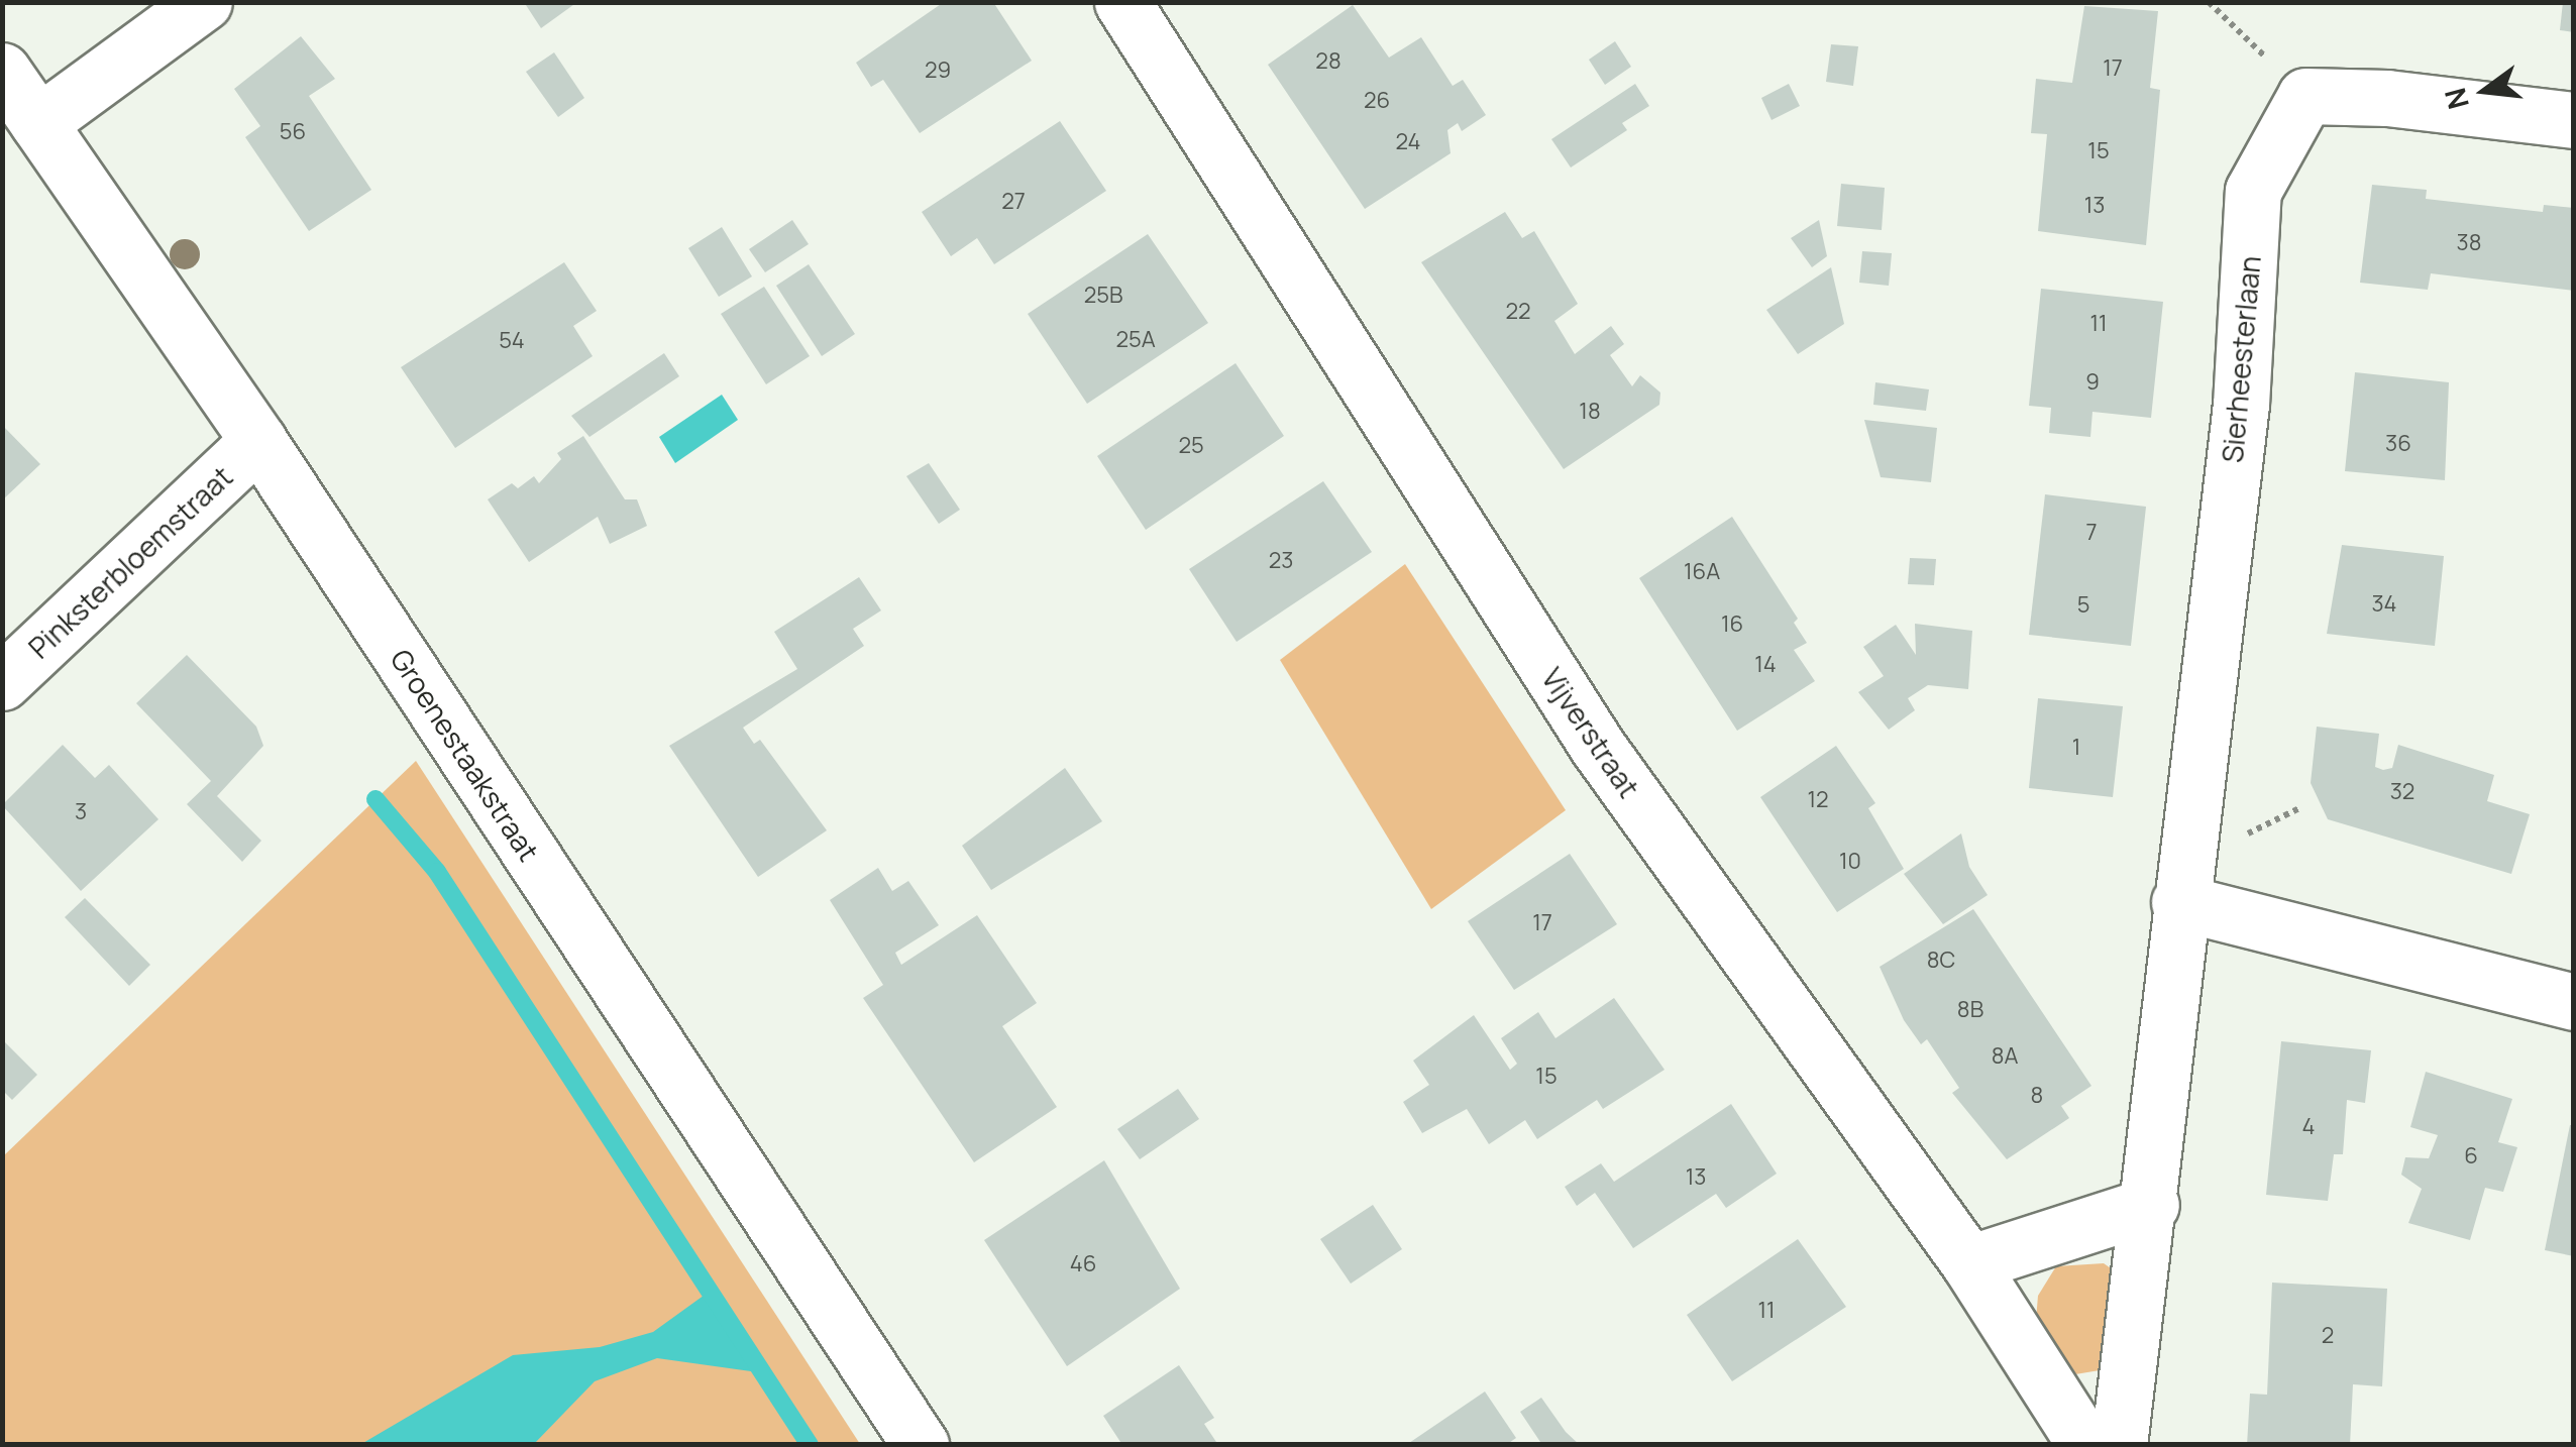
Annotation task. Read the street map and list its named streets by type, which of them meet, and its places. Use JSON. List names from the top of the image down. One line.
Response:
{"streets":{"street":["Sierheesterlaan","Pinksterbloemstraat","Vijverstraat","Groenestaakstraat"]},"crossings":[["Pinksterbloemstraat","Groenestaakstraat"]],"house_numbers":["28","17","29","26","56","24","15","27","13","38","25B","22","11","25A","54","9","18","36","25","7","23","16A","34","5","16","14","1","32","12","3","10","17","8C","8B","8A","15","8","4","6","13","46","11","2"],"north":"left"}
